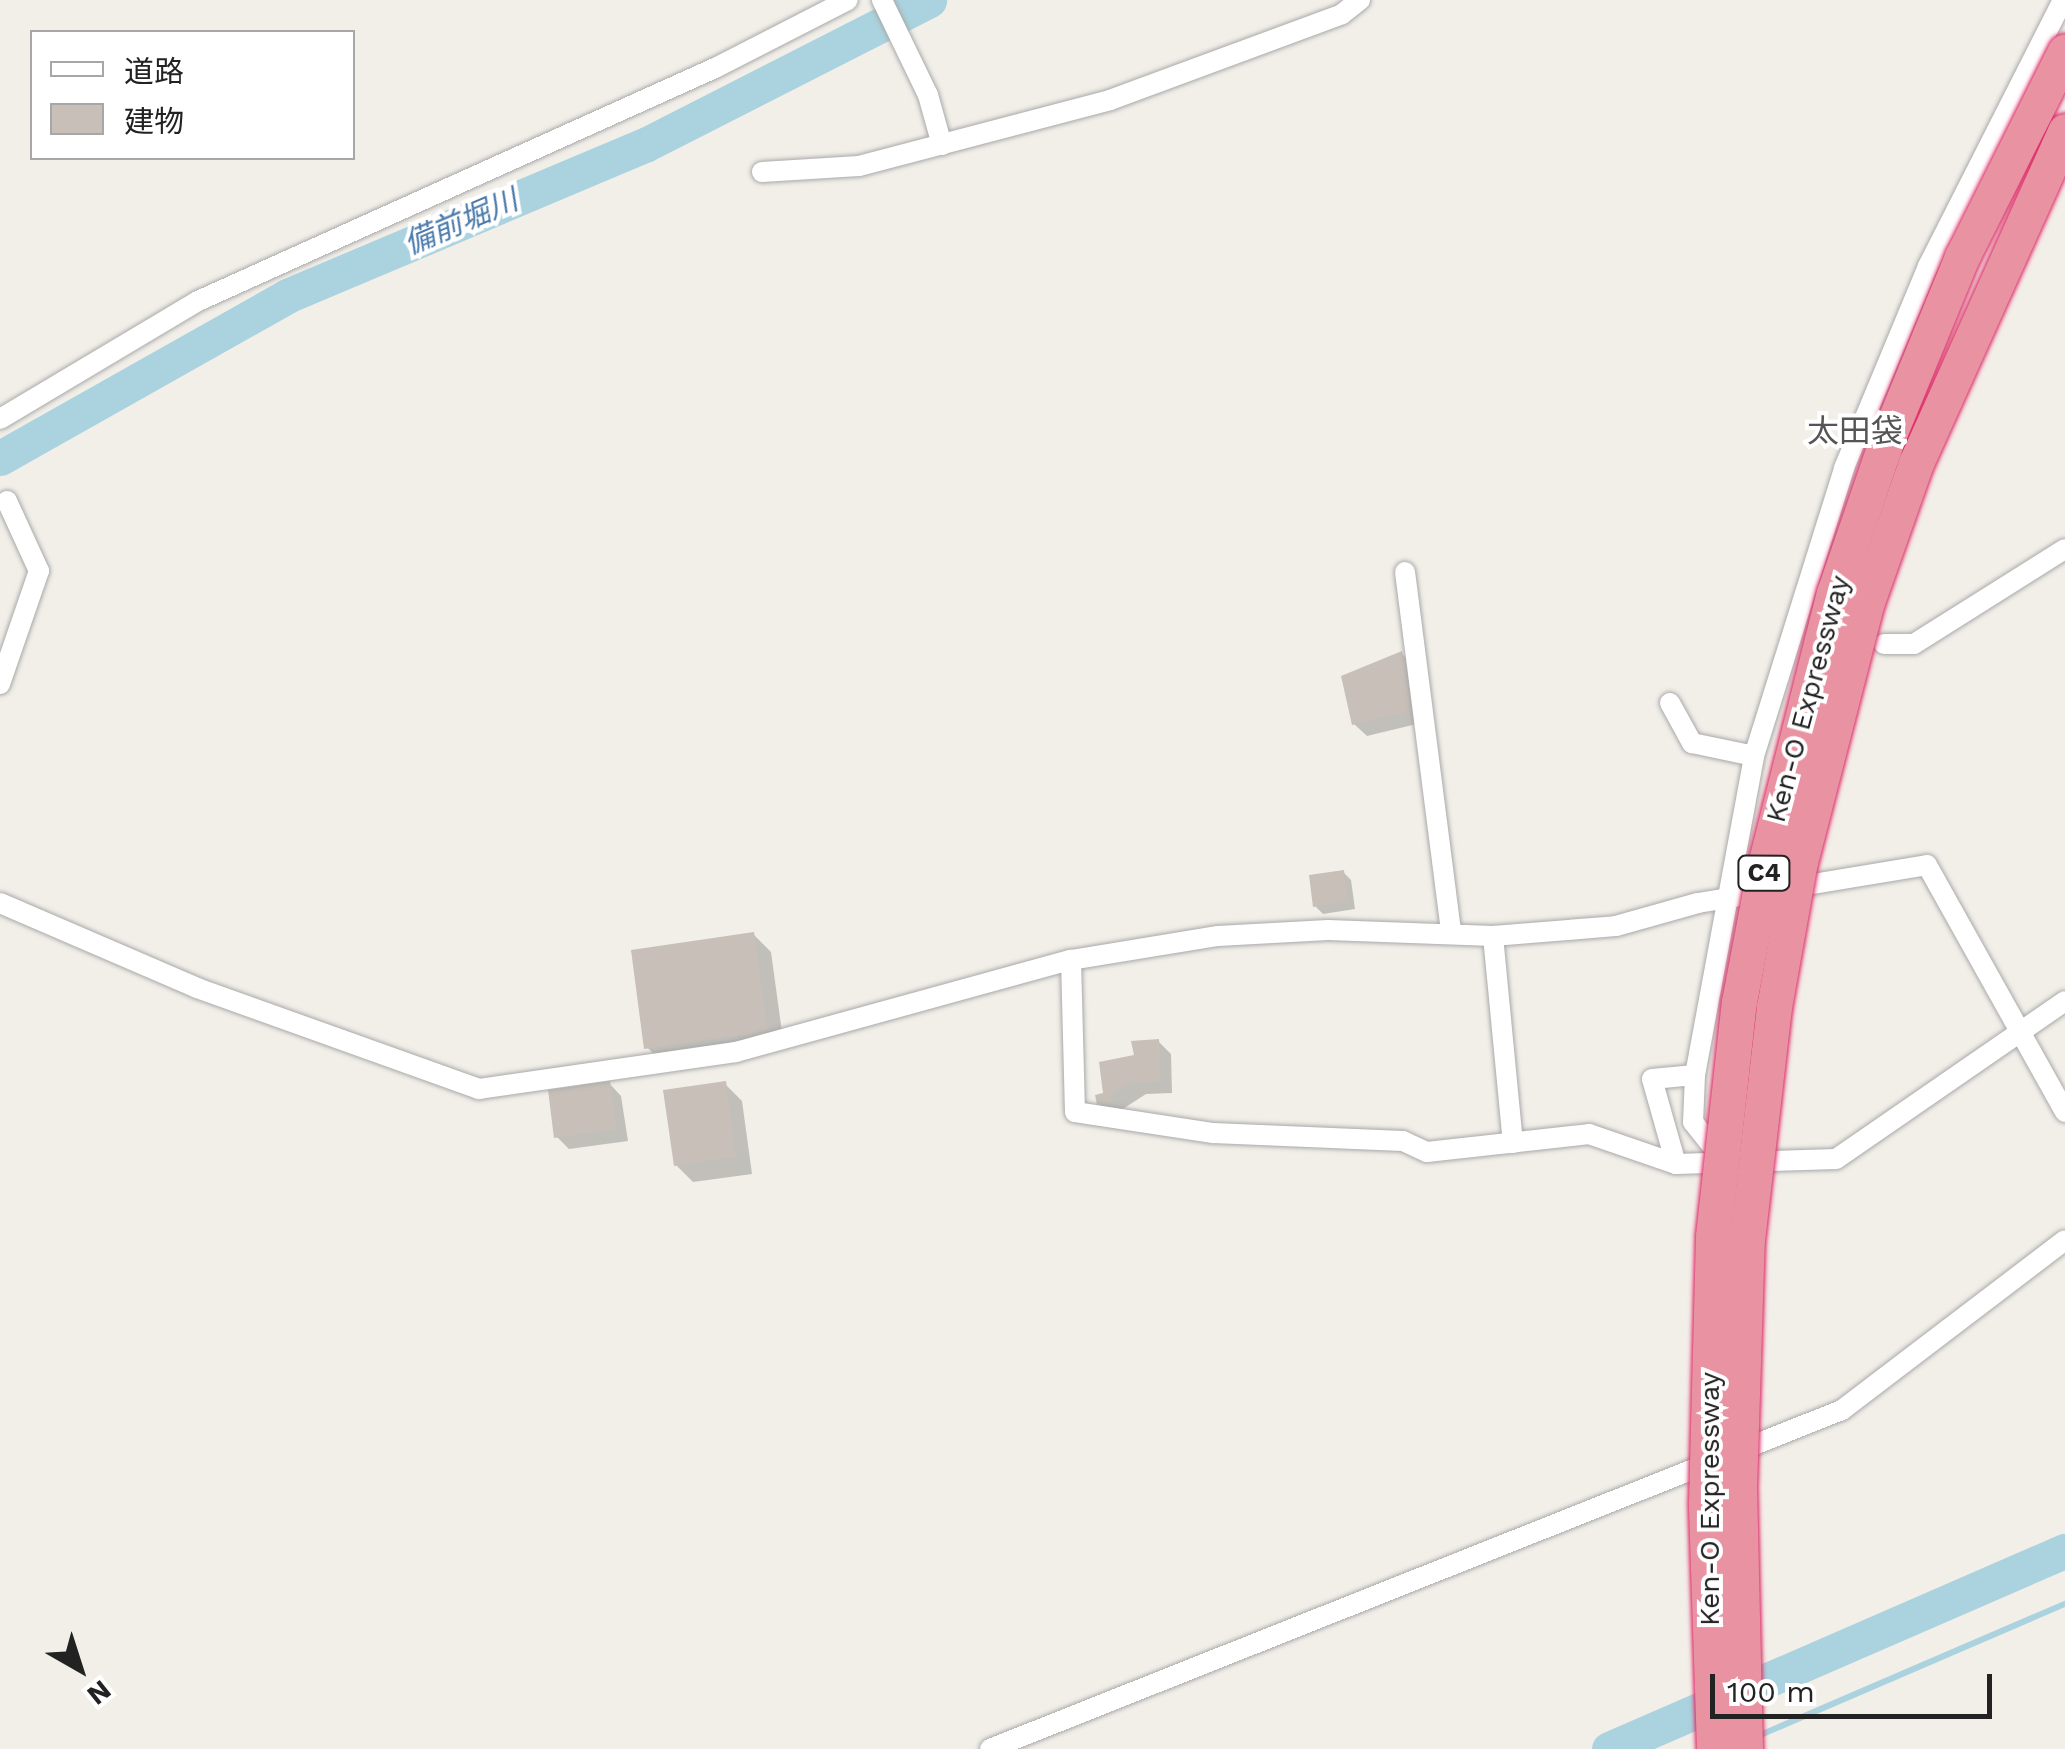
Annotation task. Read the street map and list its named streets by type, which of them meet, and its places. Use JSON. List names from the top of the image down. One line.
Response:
{"streets":{"highway":["Ken-O Expressway","C4"]},"districts":["太田袋"],"water":["備前堀川"],"legend":["道路","建物"],"scale_bar":"100 m","north":"bottom right"}
